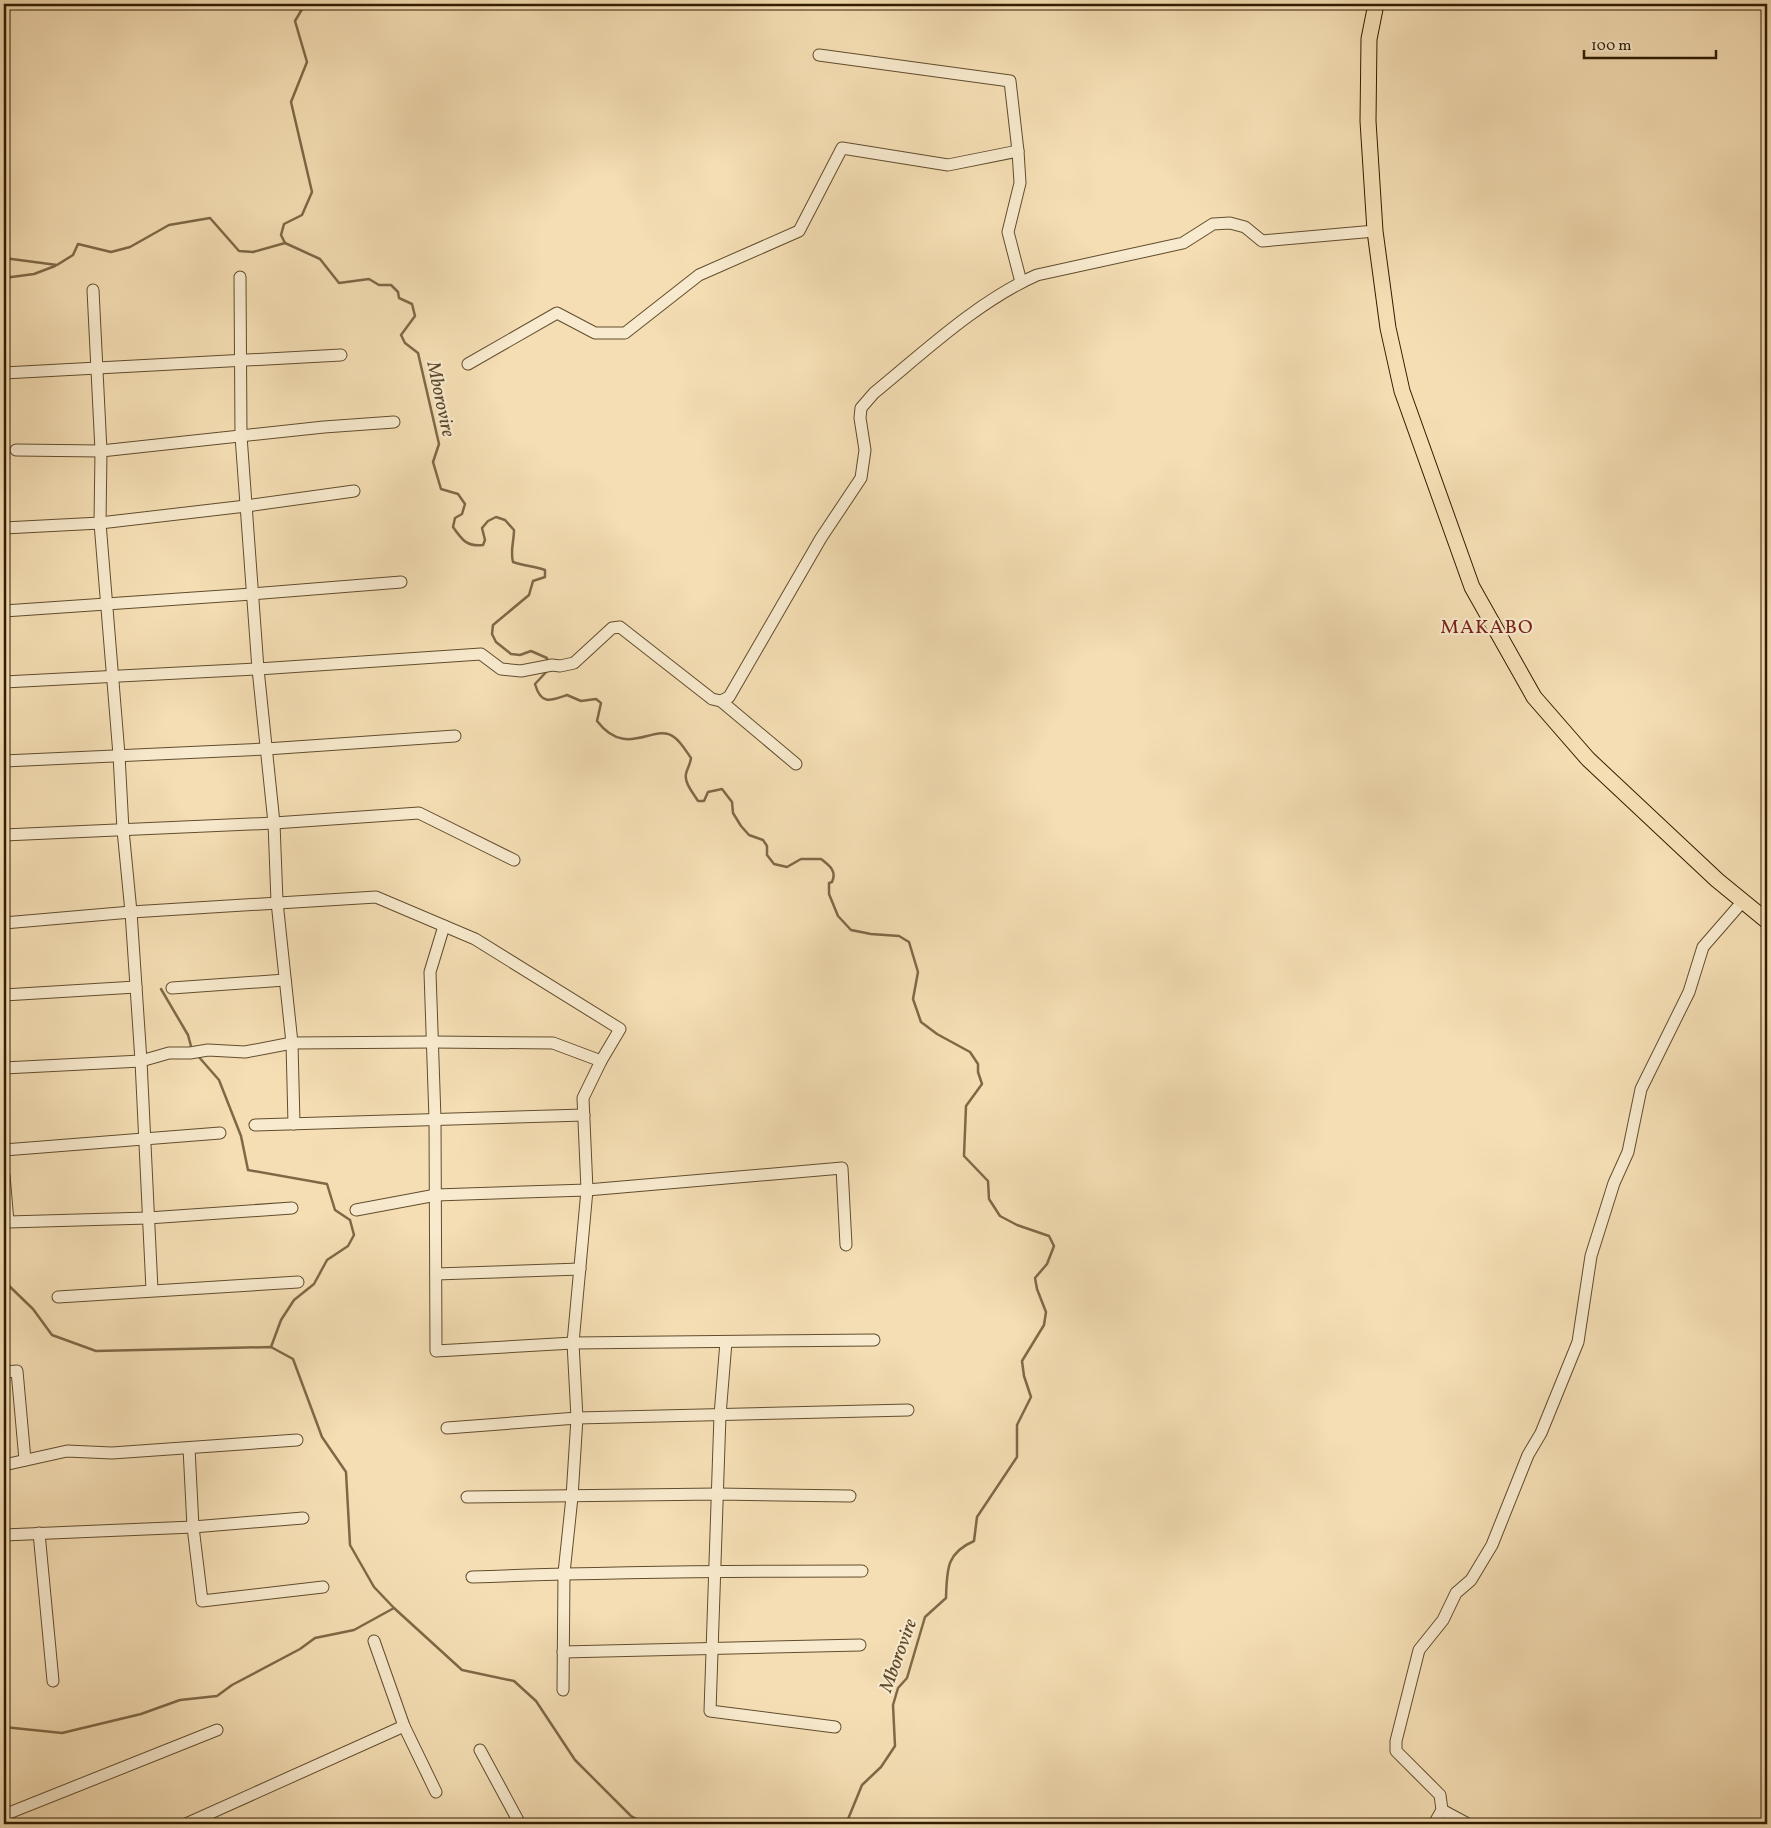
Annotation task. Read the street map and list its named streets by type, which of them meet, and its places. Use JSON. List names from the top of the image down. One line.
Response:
{"districts":["MAKABO"],"water":["Mborovire"],"scale_bar":"100 m"}
